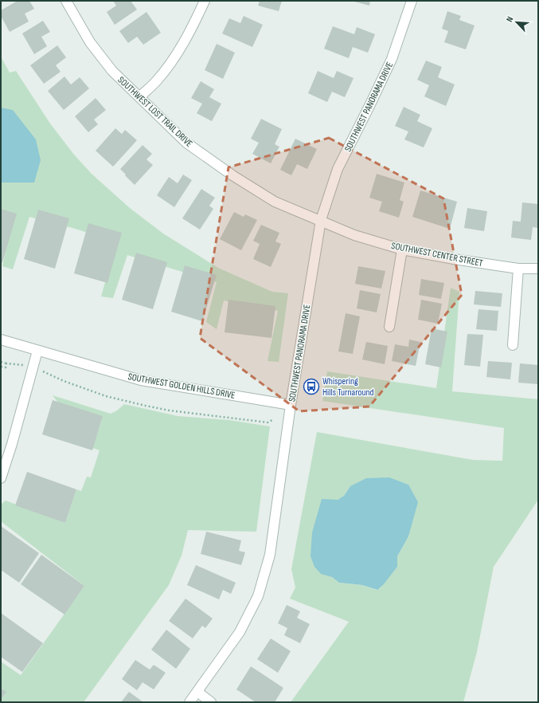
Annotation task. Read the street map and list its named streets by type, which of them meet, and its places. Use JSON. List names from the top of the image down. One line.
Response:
{"streets":{"street":["SOUTHWEST PANORAMA DRIVE","SOUTHWEST LOST TRAIL DRIVE","SOUTHWEST CENTER STREET","SOUTHWEST GOLDEN HILLS DRIVE"]},"crossings":[["SOUTHWEST PANORAMA DRIVE","SOUTHWEST LOST TRAIL DRIVE"],["SOUTHWEST PANORAMA DRIVE","SOUTHWEST CENTER STREET"],["SOUTHWEST PANORAMA DRIVE","SOUTHWEST GOLDEN HILLS DRIVE"],["SOUTHWEST LOST TRAIL DRIVE","SOUTHWEST CENTER STREET"]],"places":{"bus stop":["Whispering Hills Turnaround"]},"north":"top left"}
